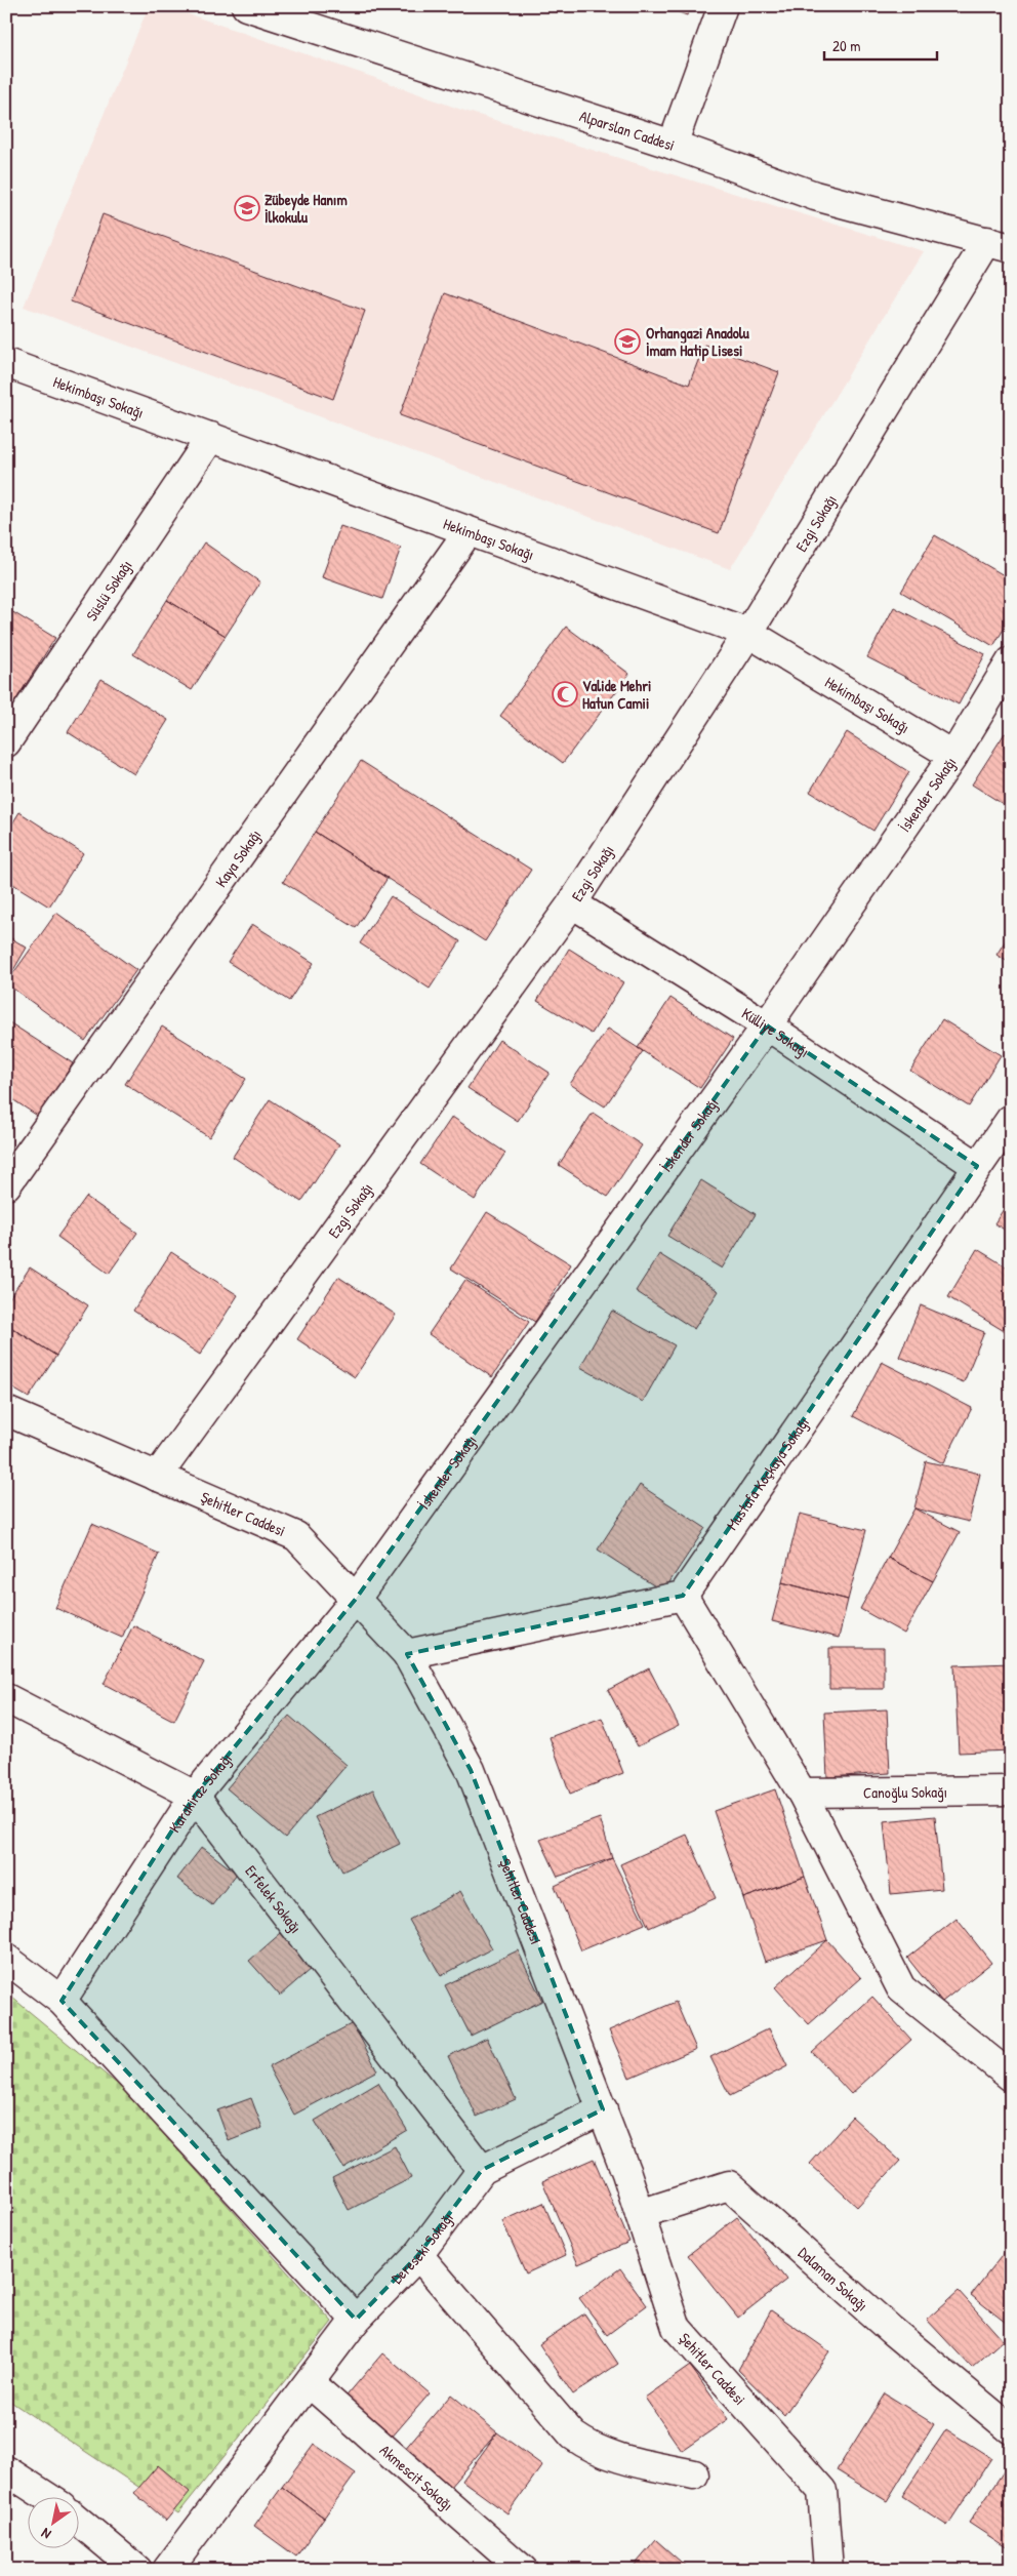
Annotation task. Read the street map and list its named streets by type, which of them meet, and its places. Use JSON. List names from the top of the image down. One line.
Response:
{"streets":{"street":["Alparslan Caddesi","Hekimbaşı Sokağı","Ezgi Sokağı","Süslü Sokağı","İskender Sokağı","Kaya Sokağı","Külliye Sokağı","Mustafa Koçkaya Sokağı","Şehitler Caddesi","Canoğlu Sokağı","Karakiraz Sokağı","Erfelek Sokağı","Dereseki Sokağı","Dalaman Sokağı","Akmescit Sokağı"]},"crossings":[["Alparslan Caddesi","Ezgi Sokağı"],["Hekimbaşı Sokağı","Ezgi Sokağı"],["Hekimbaşı Sokağı","Süslü Sokağı"],["Hekimbaşı Sokağı","İskender Sokağı"],["Hekimbaşı Sokağı","Kaya Sokağı"],["Ezgi Sokağı","Külliye Sokağı"],["Ezgi Sokağı","Şehitler Caddesi"],["İskender Sokağı","Külliye Sokağı"],["İskender Sokağı","Şehitler Caddesi"],["İskender Sokağı","Karakiraz Sokağı"],["Külliye Sokağı","Mustafa Koçkaya Sokağı"],["Şehitler Caddesi","Karakiraz Sokağı"],["Şehitler Caddesi","Dalaman Sokağı"],["Karakiraz Sokağı","Erfelek Sokağı"],["Erfelek Sokağı","Dereseki Sokağı"],["Dereseki Sokağı","Akmescit Sokağı"]],"places":{"school or university":["Zübeyde Hanım İlkokulu","Orhangazi Anadolu İmam Hatip Lisesi"],"mosque":["Valide Mehri Hatun Camii"]},"scale_bar":"20 m","north":"bottom left"}
